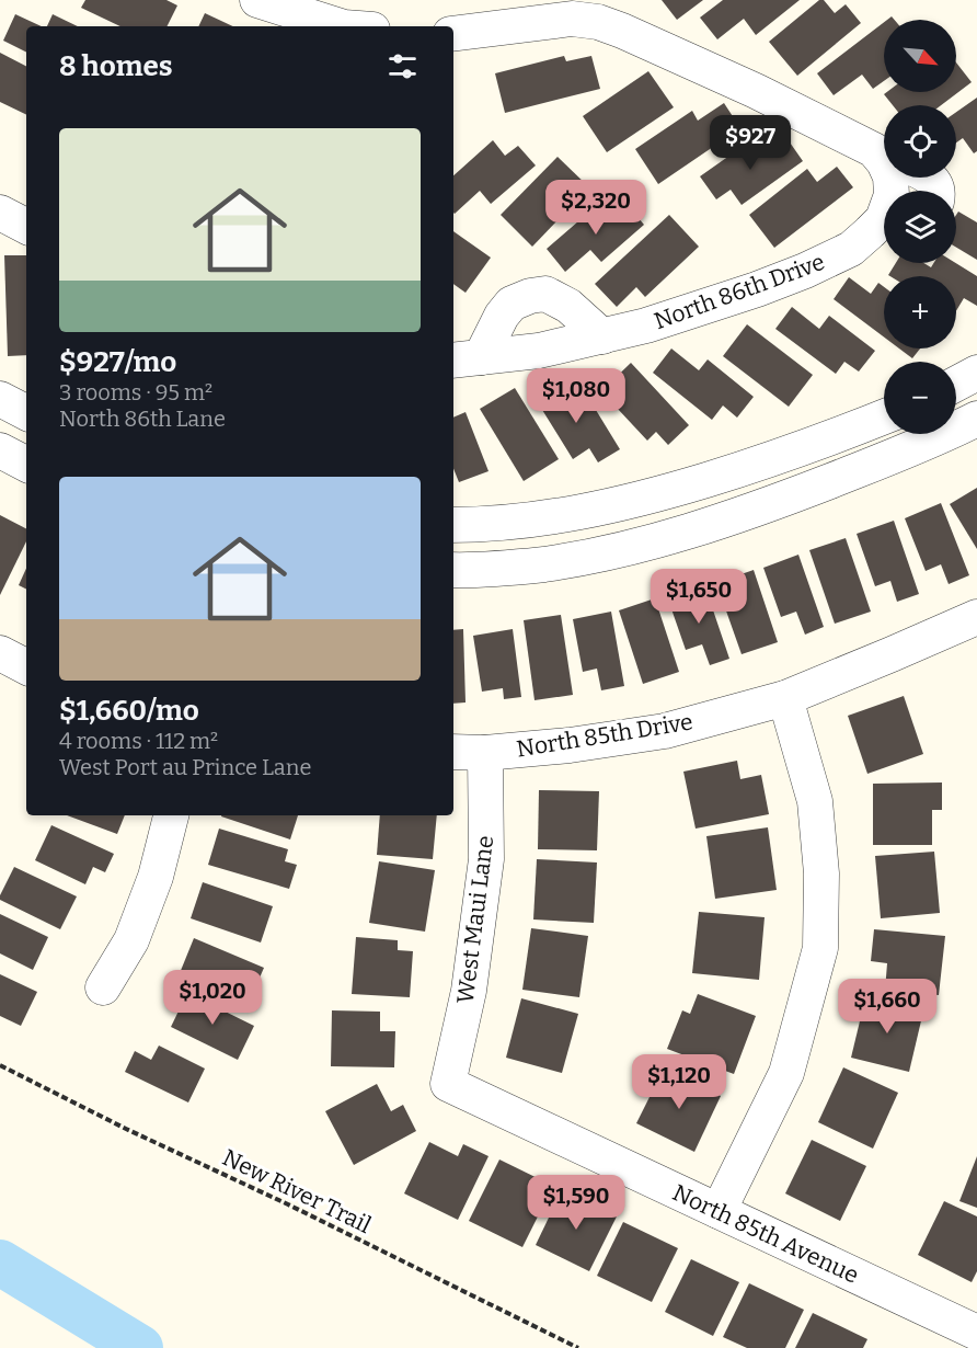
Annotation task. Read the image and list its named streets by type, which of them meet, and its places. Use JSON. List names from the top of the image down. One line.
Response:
{"streets":{"street":["North 86th Drive","North 85th Drive","West Maui Lane","North 85th Avenue"],"path":["New River Trail"]},"crossings":[["North 85th Drive","West Maui Lane"],["West Maui Lane","North 85th Avenue"]],"north":"bottom right","page":{"map_buttons":["+","−"],"heading":"8 homes","list":[{"name":"$927/mo","note":"3 rooms · 95 m² · North 86th Lane"},{"name":"$1,660/mo","note":"4 rooms · 112 m² · West Port au Prince Lane"}],"price":["$927","$2,320","$1,080","$1,650","$1,020","$1,660","$1,120","$1,590"]}}
